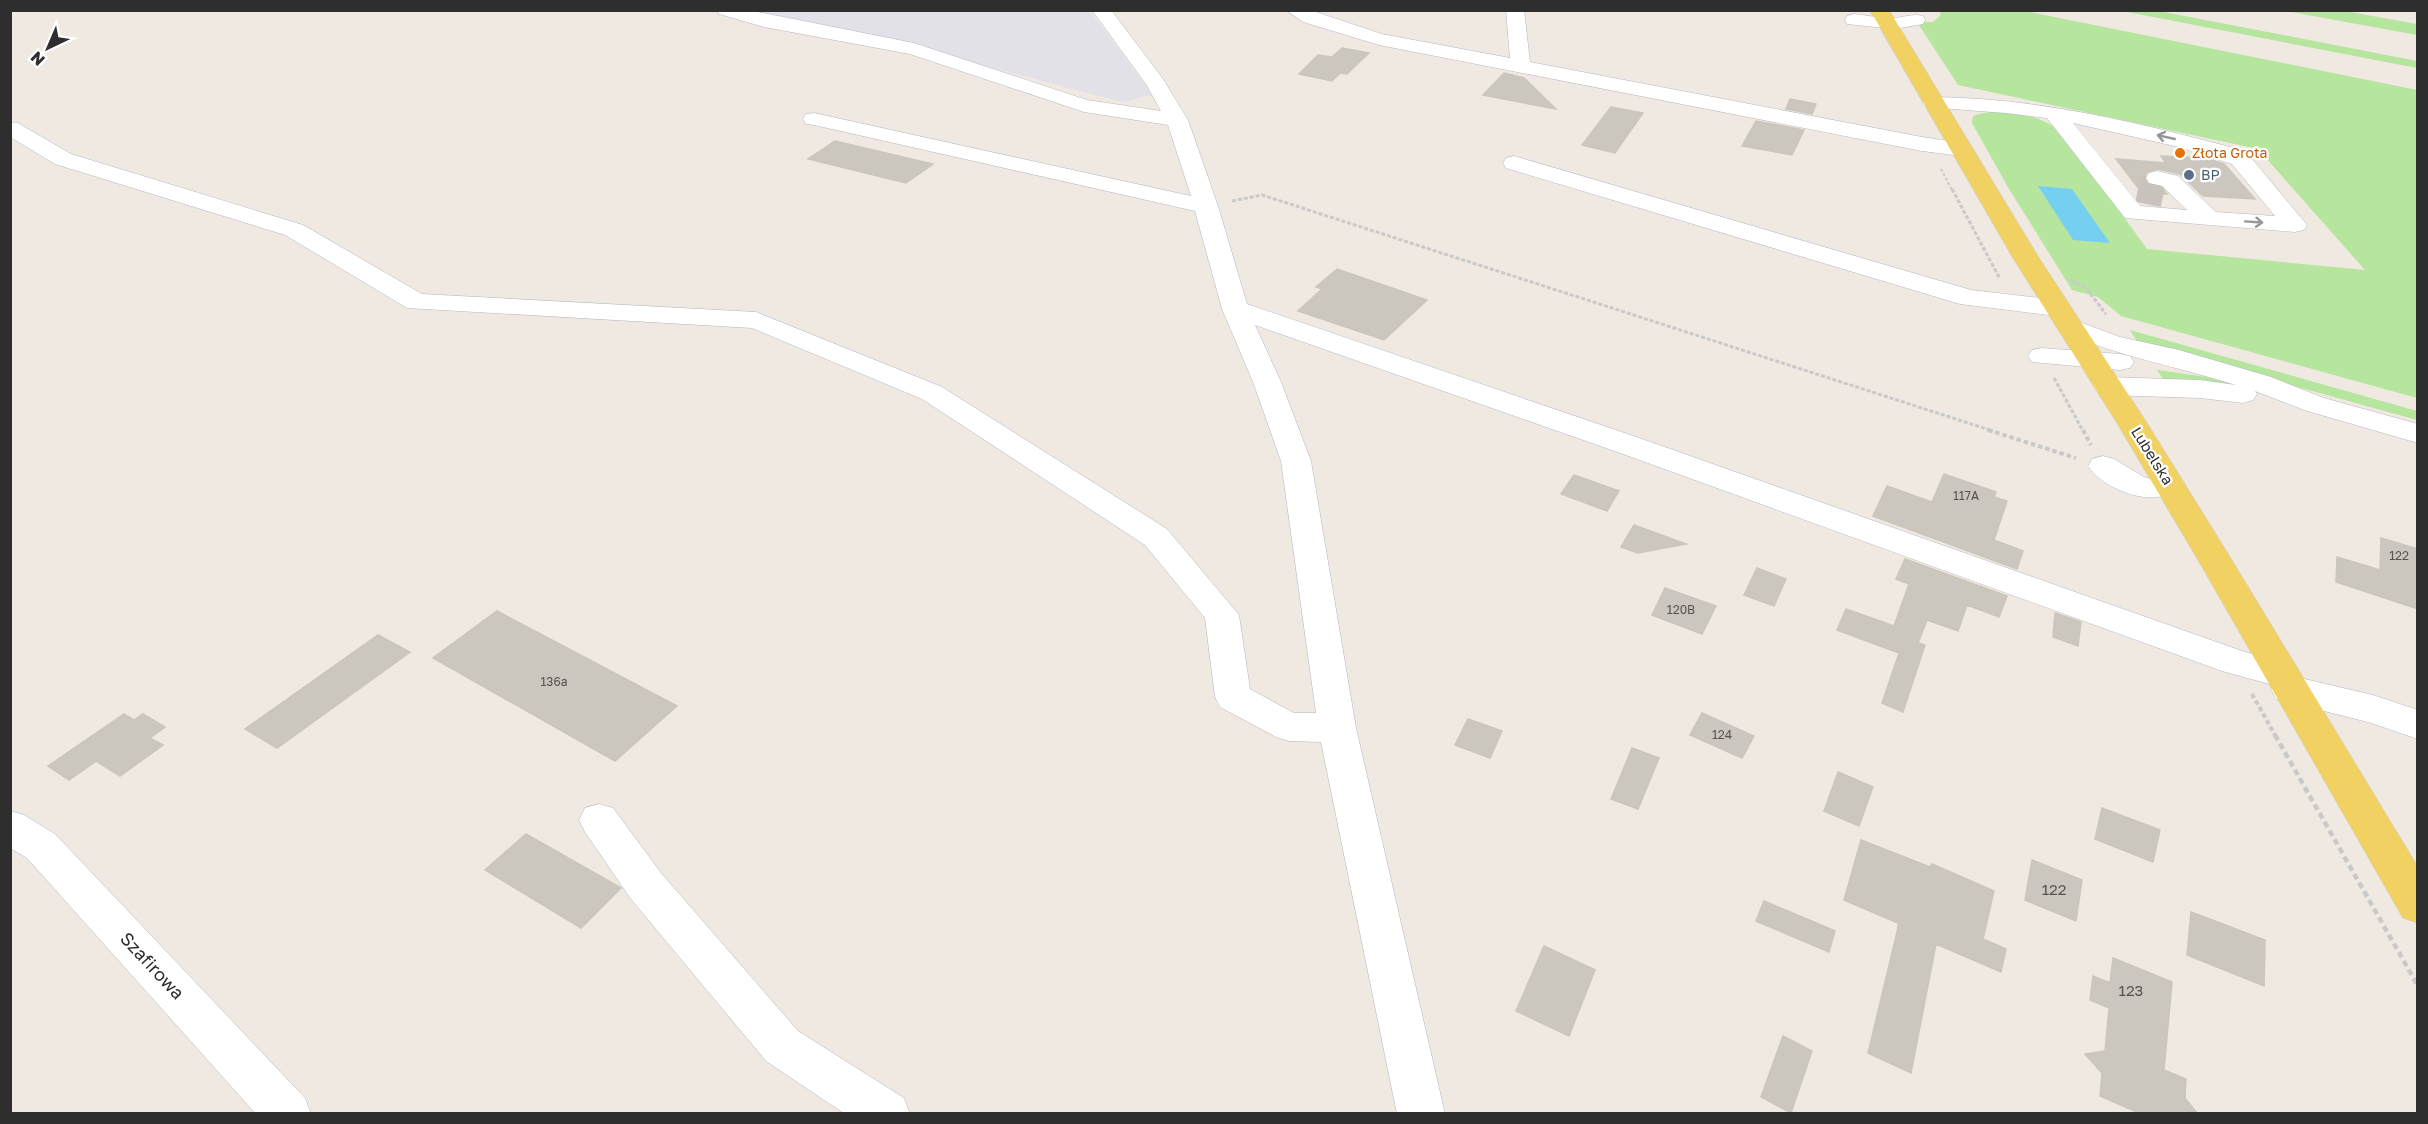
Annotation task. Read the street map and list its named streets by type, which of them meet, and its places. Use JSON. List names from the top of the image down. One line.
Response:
{"streets":{"main road":["Lubelska"],"street":["Szafirowa"]},"places":["Złota Grota","BP"],"house_numbers":["117A","122","120B","136a","124","122","123"],"north":"bottom left"}
